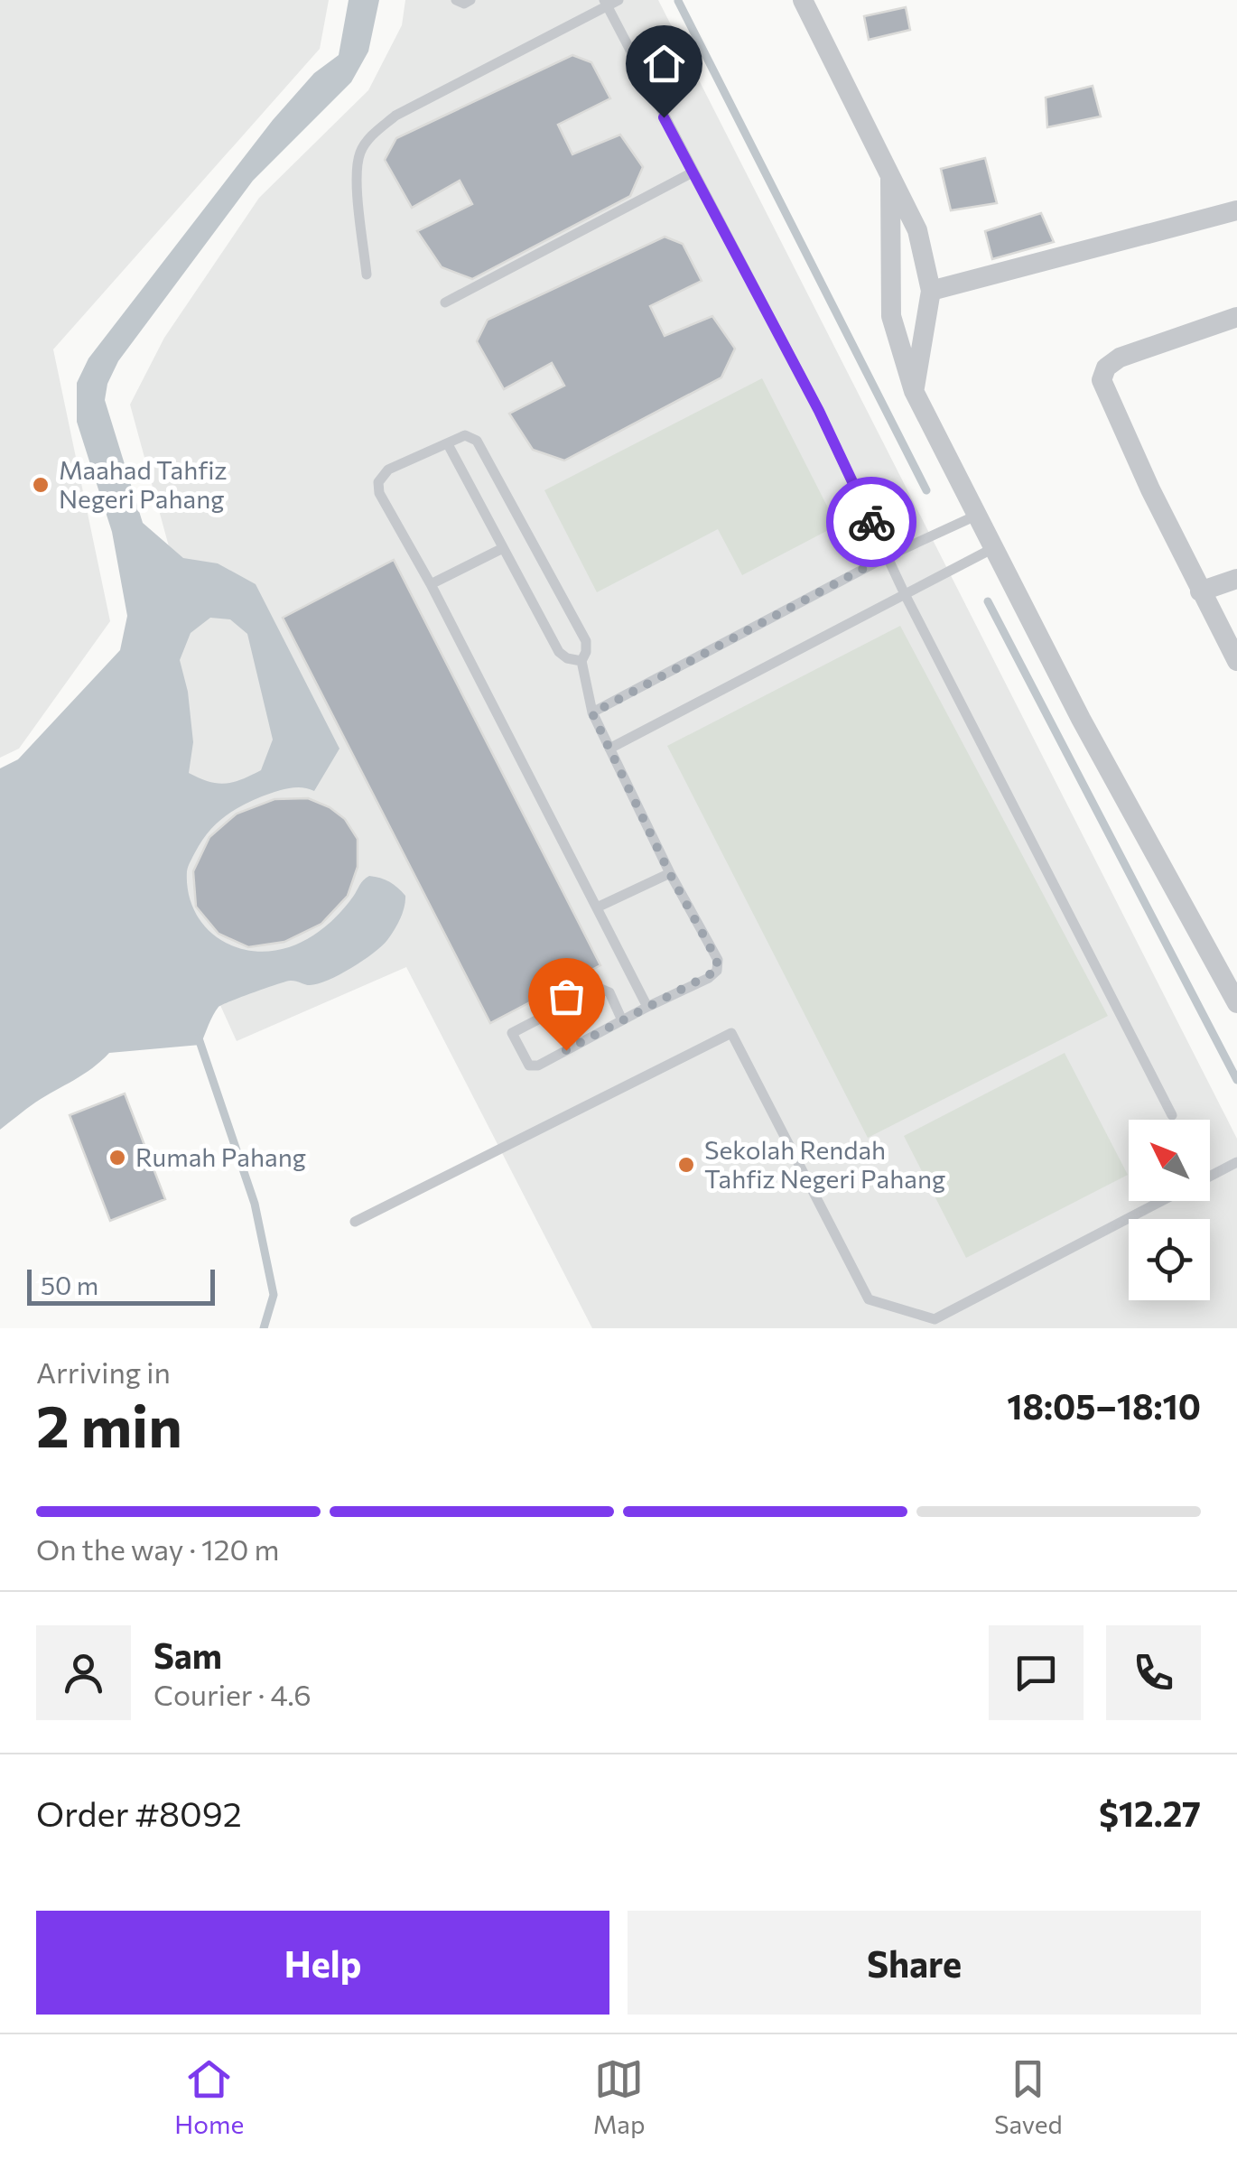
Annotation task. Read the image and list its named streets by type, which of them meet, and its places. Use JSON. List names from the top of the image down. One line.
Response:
{"places":["Maahad Tahfiz Negeri Pahang","Rumah Pahang","Sekolah Rendah Tahfiz Negeri Pahang"],"scale_bar":"50 m","north":"top left","page":{"scale":"50 m","heading":["2 min","Arriving in","18:05–18:10"],"panel":["Sam","Courier · 4.6","Order #8092","$12.27"],"bar":"On the way · 120 m","buttons":["Help","Share"],"tabs":["Home","Map","Saved"]}}
